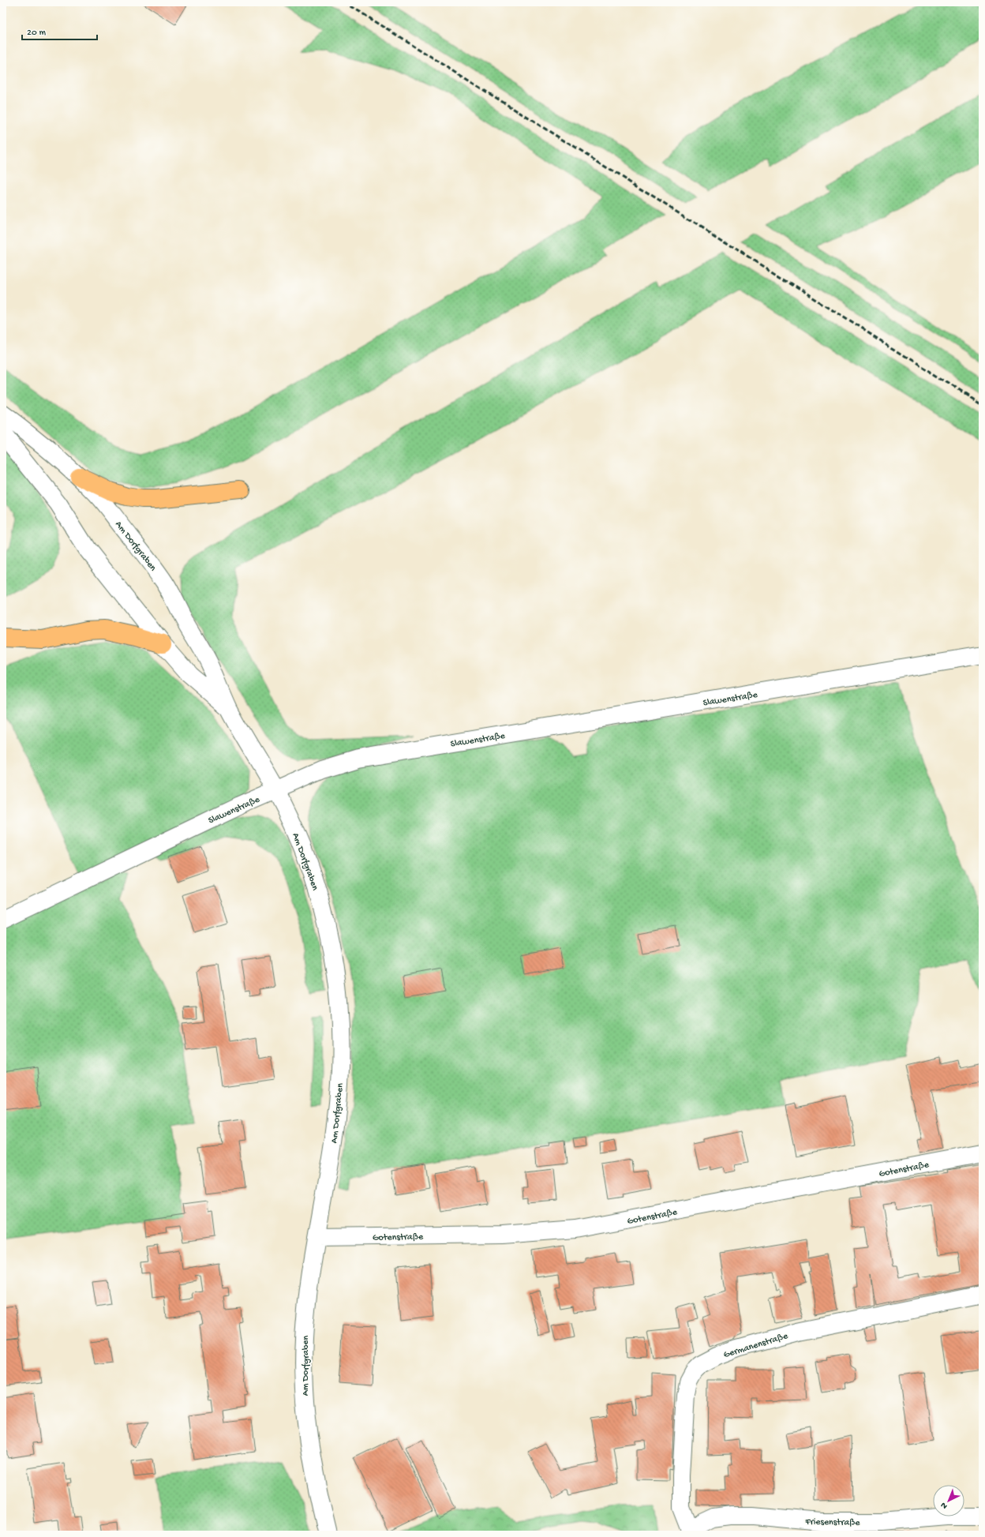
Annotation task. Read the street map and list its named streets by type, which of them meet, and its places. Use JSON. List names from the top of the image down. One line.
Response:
{"streets":{"street":["Am Dorfgraben","Slawenstraße","Gotenstraße","Germanenstraße","Friesenstraße"]},"crossings":[["Am Dorfgraben","Slawenstraße"],["Am Dorfgraben","Gotenstraße"],["Germanenstraße","Friesenstraße"]],"scale_bar":"20 m","north":"bottom left"}
